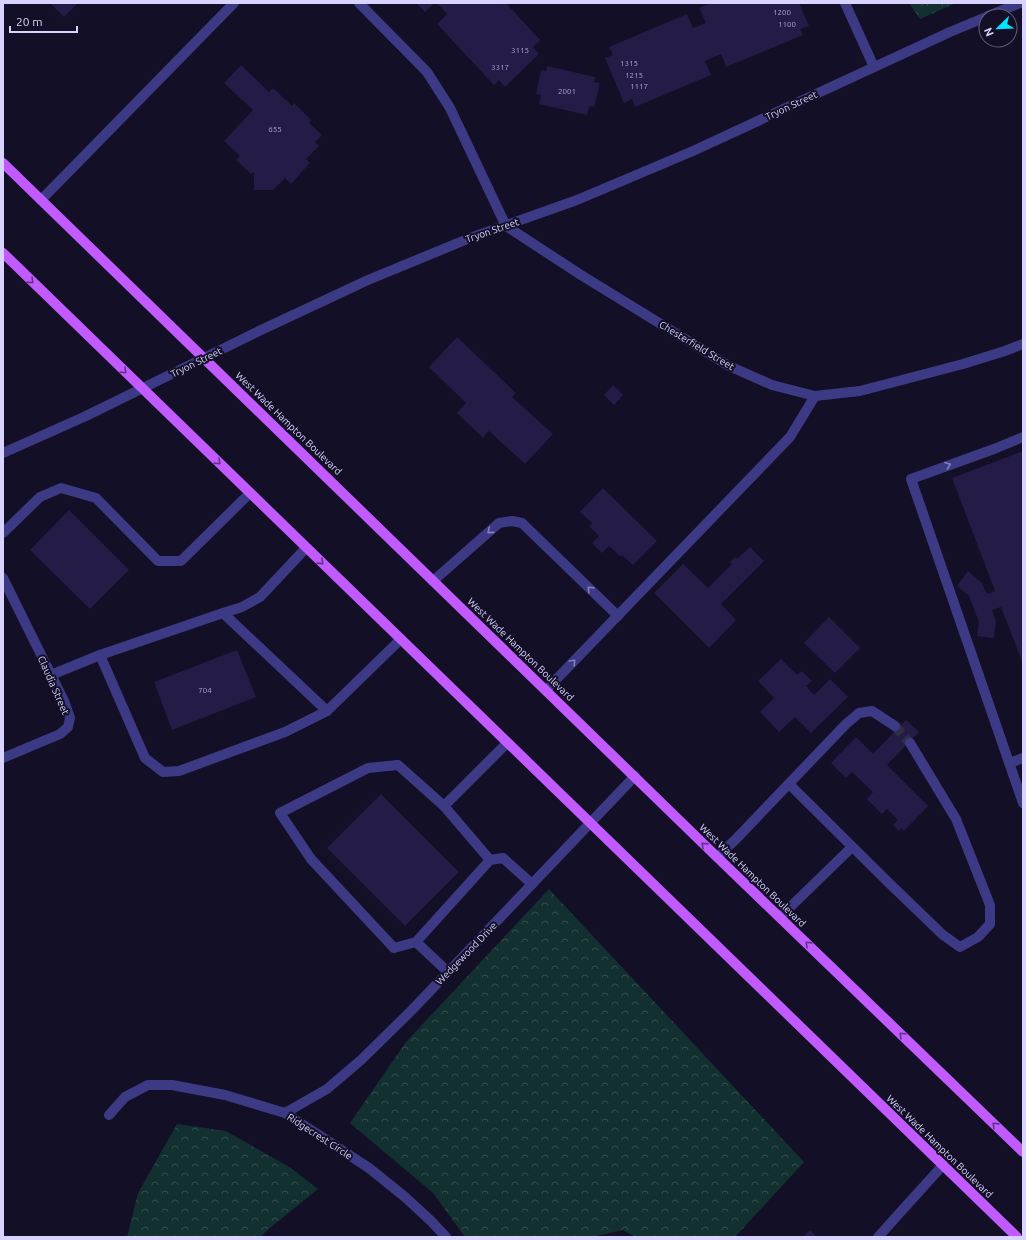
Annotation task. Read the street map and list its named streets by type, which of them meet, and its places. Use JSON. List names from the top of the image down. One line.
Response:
{"streets":{"main road":["West Wade Hampton Boulevard"],"street":["Tryon Street","Chesterfield Street","Claudia Street","Wedgewood Drive","Ridgecrest Circle"]},"crossings":[["Tryon Street","Chesterfield Street"],["Tryon Street","West Wade Hampton Boulevard"],["West Wade Hampton Boulevard","Wedgewood Drive"],["Wedgewood Drive","Ridgecrest Circle"]],"house_numbers":["1200","1100","3115","1315","3317","1215","1117","2001","655","704"],"scale_bar":"20 m","north":"bottom left"}
